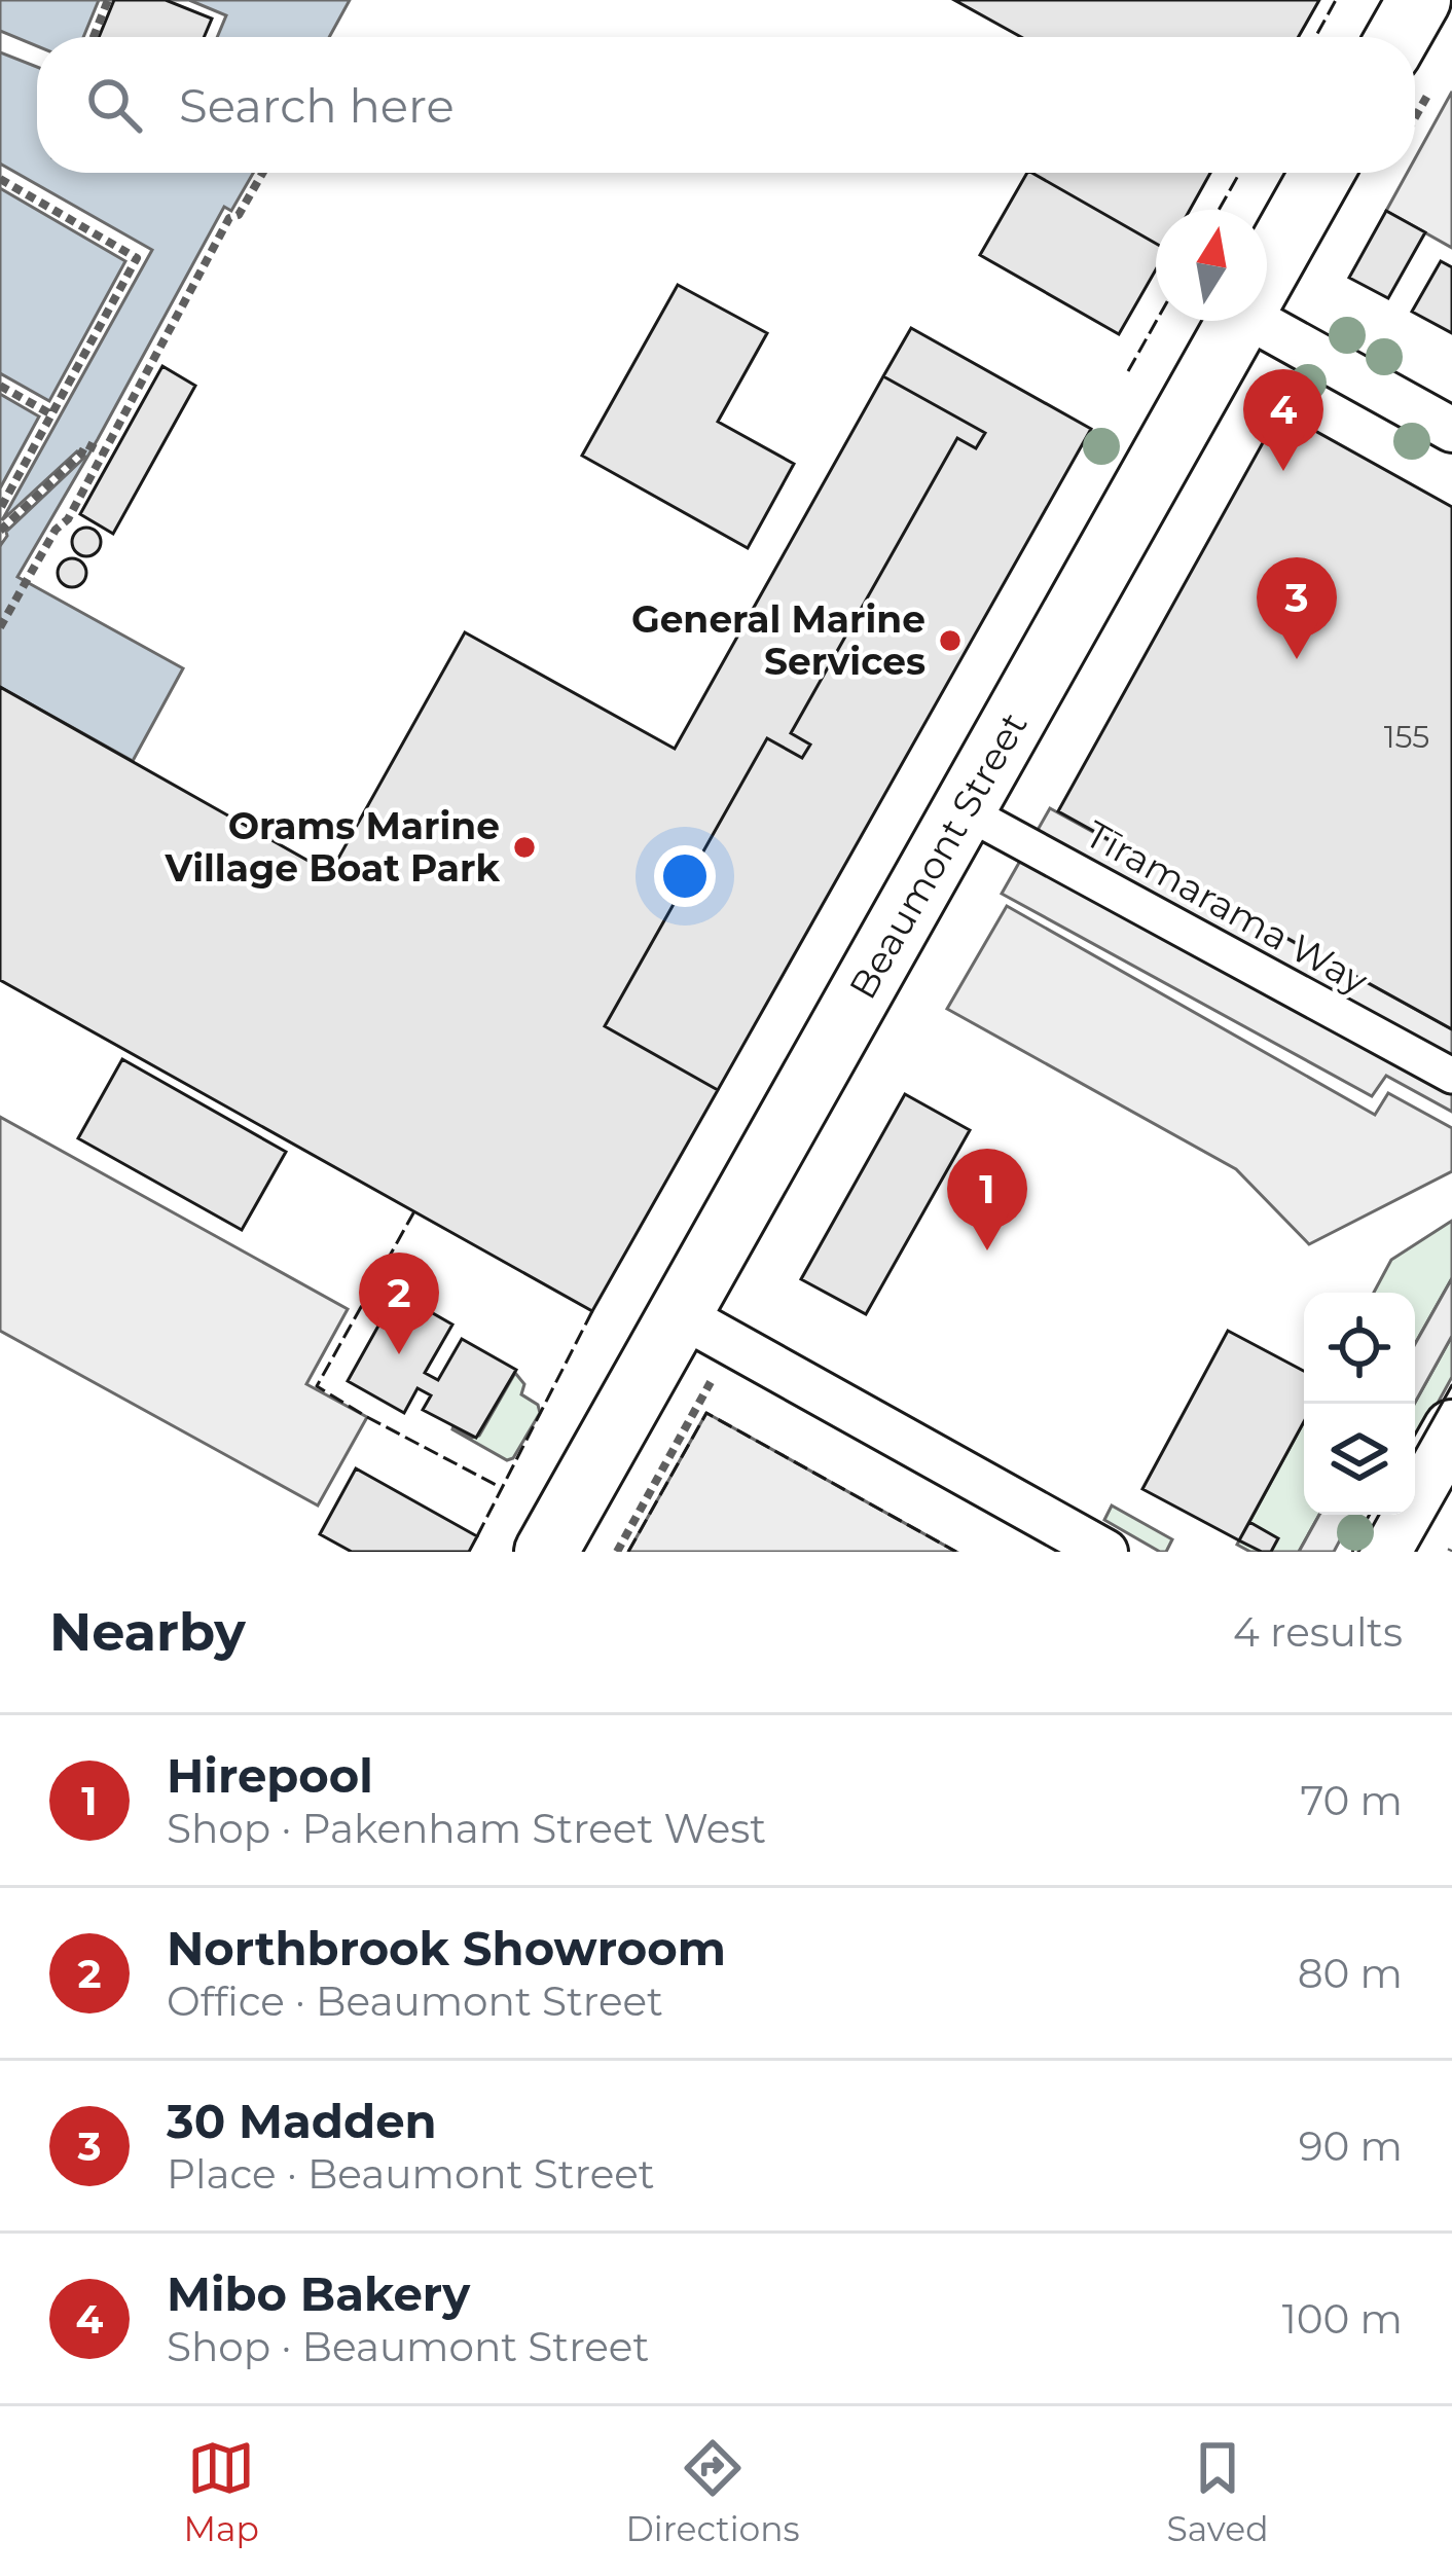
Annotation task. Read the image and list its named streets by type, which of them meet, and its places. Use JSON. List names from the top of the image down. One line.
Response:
{"streets":{"main road":["Beaumont Street"],"street":["Tīramarama Way"]},"crossings":[["Beaumont Street","Tīramarama Way"]],"places":["General Marine Services","Orams Marine Village Boat Park"],"house_numbers":["155"],"north":"top","page":{"search":"Search here","pins":["4","3","1","2"],"heading":["Nearby","4 results"],"list":[{"mark":"1","name":"Hirepool","note":"Shop · Pakenham Street West","value":"70 m"},{"mark":"2","name":"Northbrook Showroom","note":"Office · Beaumont Street","value":"80 m"},{"mark":"3","name":"30 Madden","note":"Place · Beaumont Street","value":"90 m"},{"mark":"4","name":"Mibo Bakery","note":"Shop · Beaumont Street","value":"100 m"}],"nav":["Map","Directions","Saved"]}}
